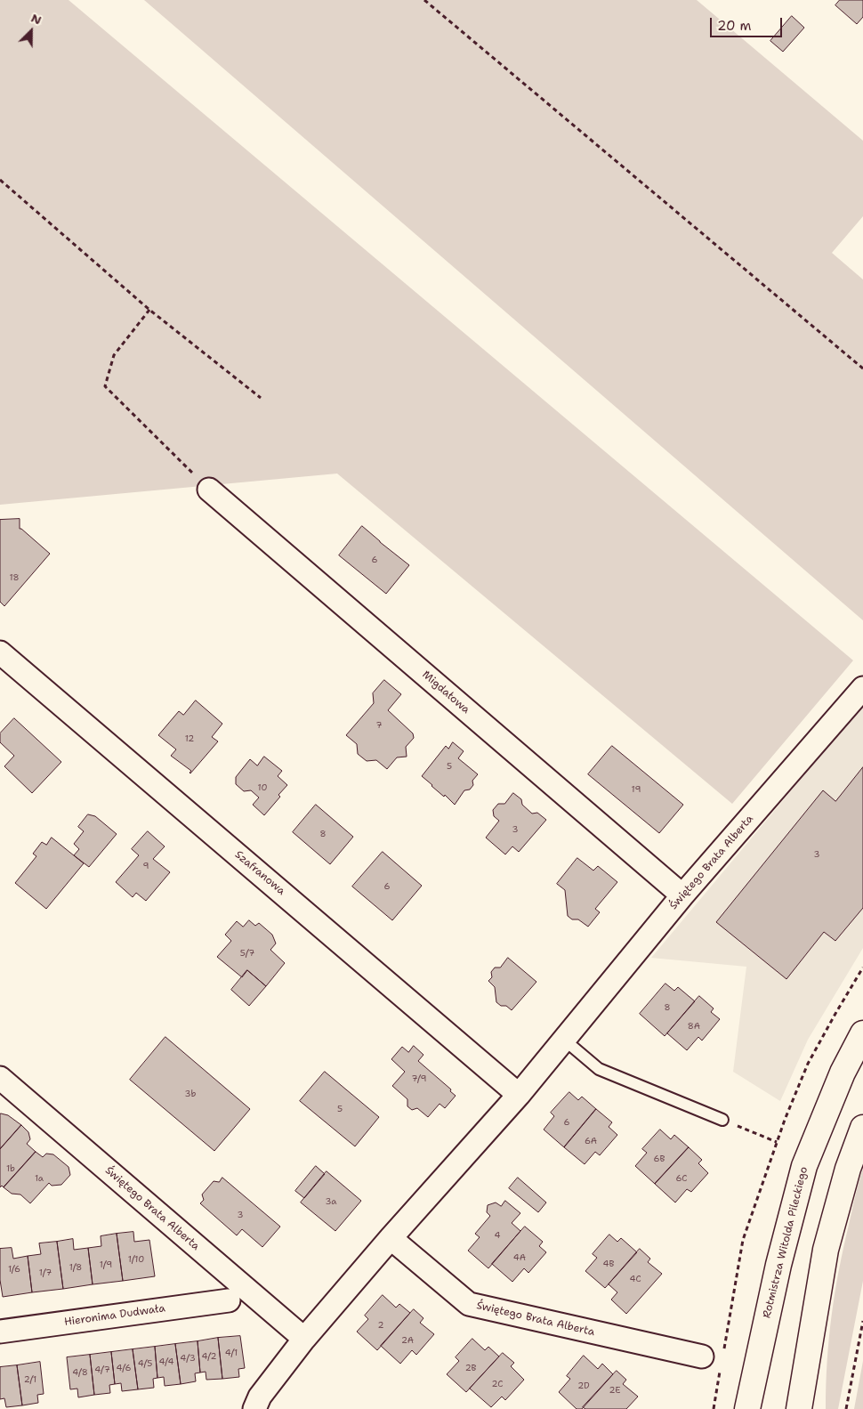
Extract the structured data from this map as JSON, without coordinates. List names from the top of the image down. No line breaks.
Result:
{"streets":{"main road":["Rotmistrza Witolda Pileckiego"],"street":["Migdałowa","Świętego Brata Alberta","Szafranowa","Hieronima Dudwała"]},"crossings":[["Migdałowa","Świętego Brata Alberta"],["Świętego Brata Alberta","Szafranowa"]],"house_numbers":["6","18","7","12","5","10","19","3","8","3","9","6","5/7","8","8A","7/9","3b","5","6","6A","6B","1b","1a","6C","3a","3","4","4A","1/10","4B","1/9","1/8","1/6","1/7","4C","2","2A","4/1","4/2","4/3","4/4","4/5","4/6","2B","4/7","4/8","2/1","2C","2D","2E"],"scale_bar":"20 m","north":"top right"}
